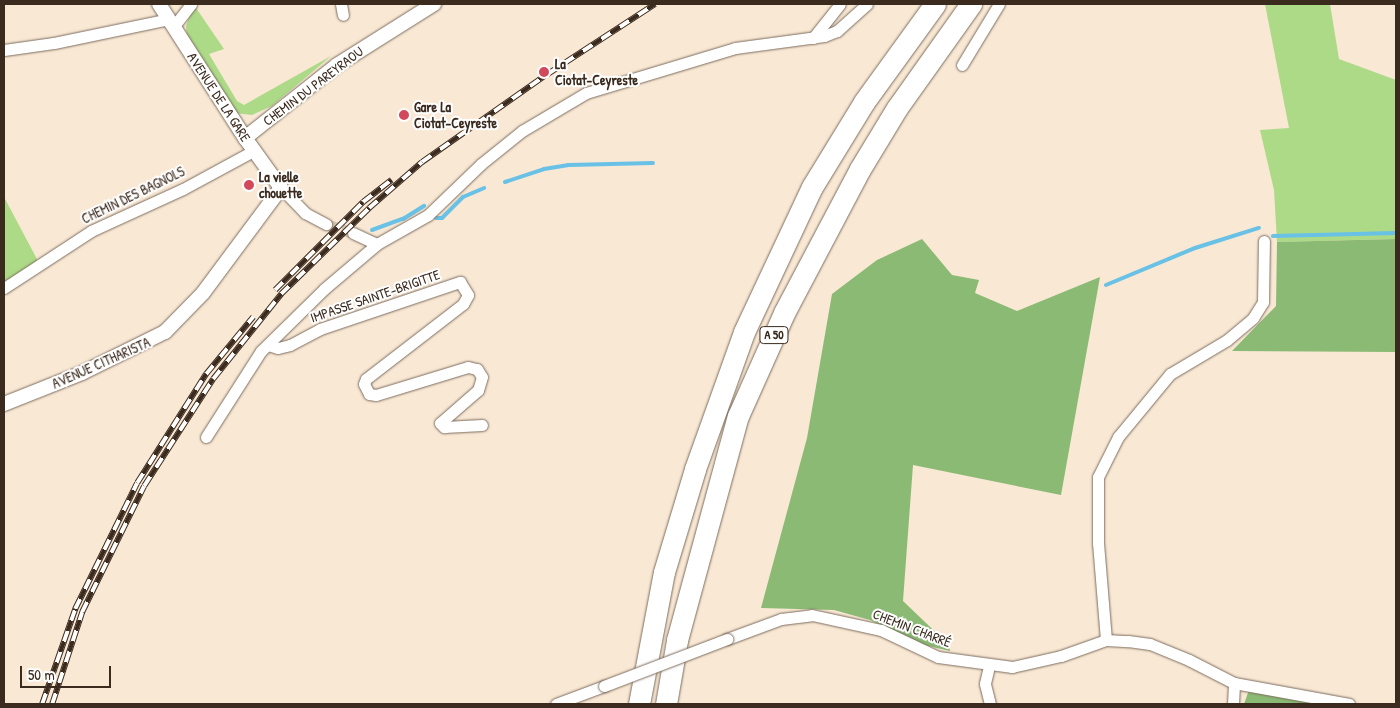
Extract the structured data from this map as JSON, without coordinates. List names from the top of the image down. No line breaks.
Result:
{"streets":{"highway":["A 50"],"street":["CHEMIN DU PAREYRAOU","AVENUE DE LA GARE","CHEMIN DES BAGNOLS","IMPASSE SAINTE-BRIGITTE","AVENUE CITHARISTA","CHEMIN CHARRÉ"]},"crossings":[["CHEMIN DU PAREYRAOU","AVENUE DE LA GARE"],["AVENUE DE LA GARE","CHEMIN DES BAGNOLS"],["AVENUE DE LA GARE","AVENUE CITHARISTA"]],"places":["La Ciotat-Ceyreste","Gare La Ciotat-Ceyreste","La vielle chouette"],"scale_bar":"50 m"}
